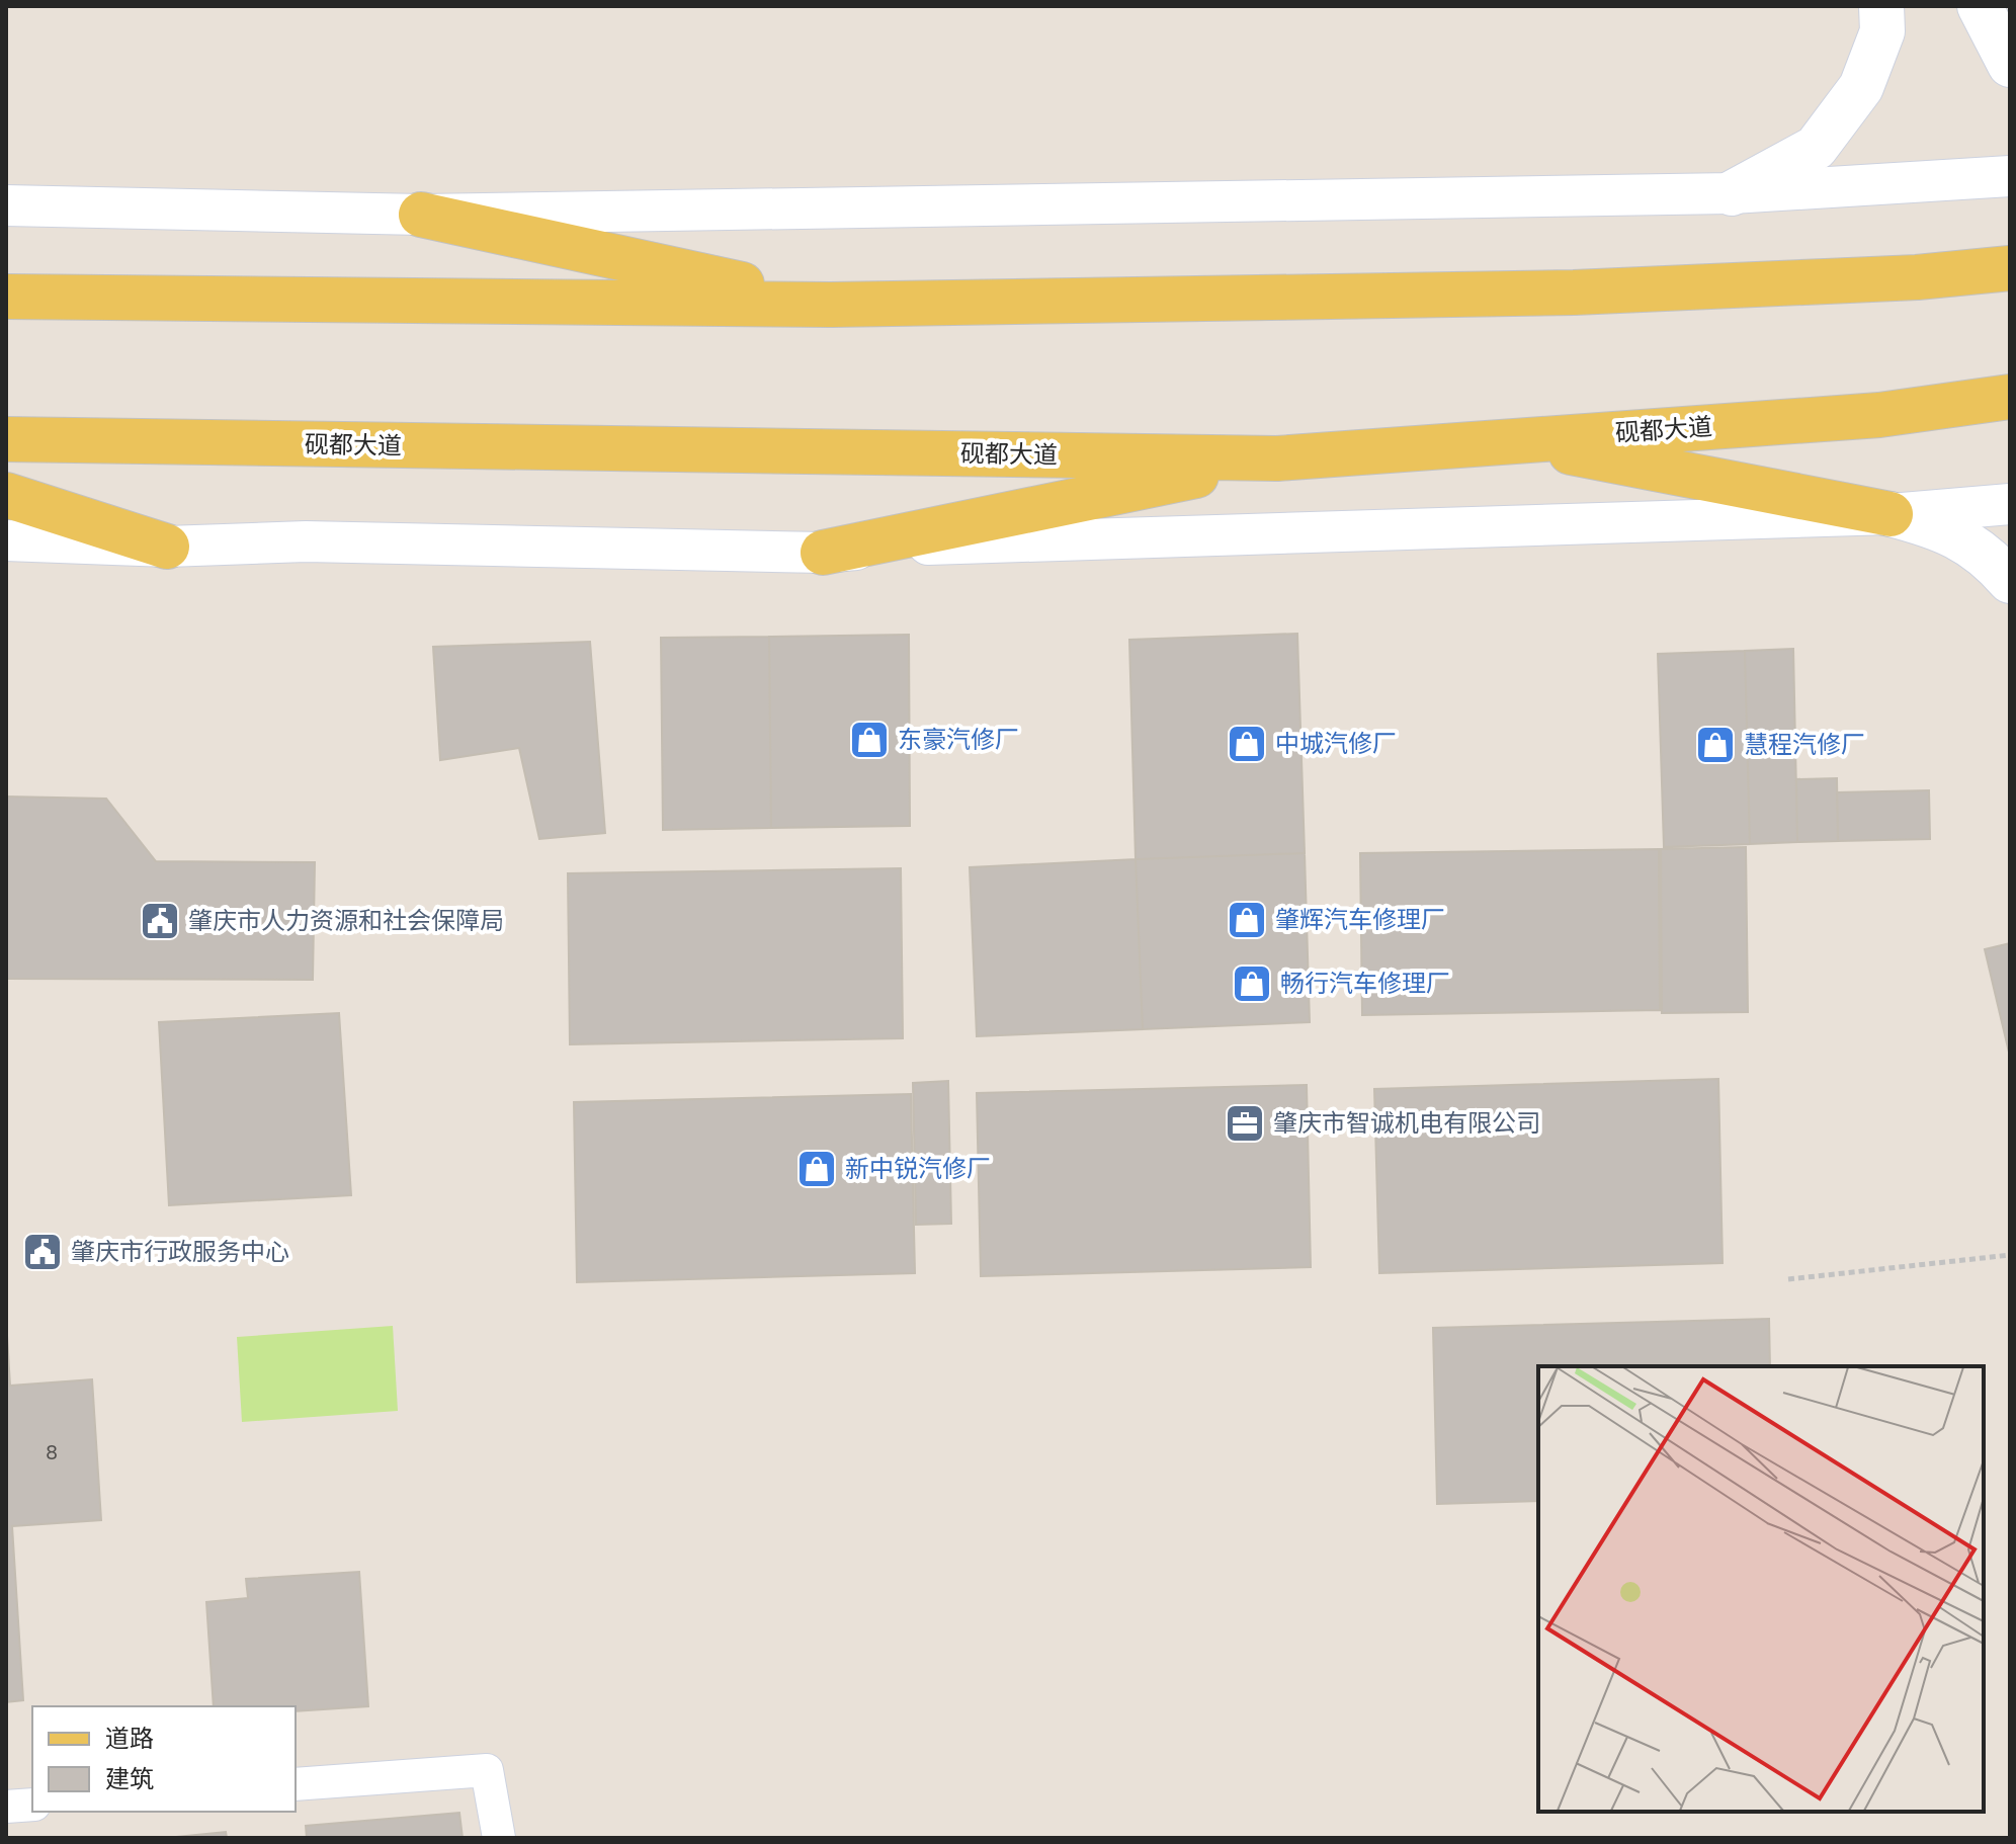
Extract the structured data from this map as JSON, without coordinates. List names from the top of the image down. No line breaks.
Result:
{"streets":{"main road":["砚都大道"]},"places":{"shop":["东豪汽修厂","中城汽修厂","慧程汽修厂","肇辉汽车修理厂","畅行汽车修理厂","新中锐汽修厂"],"public building":["肇庆市人力资源和社会保障局","肇庆市行政服务中心"],"office":["肇庆市智诚机电有限公司"]},"house_numbers":["8"],"legend":["道路","建筑"]}
